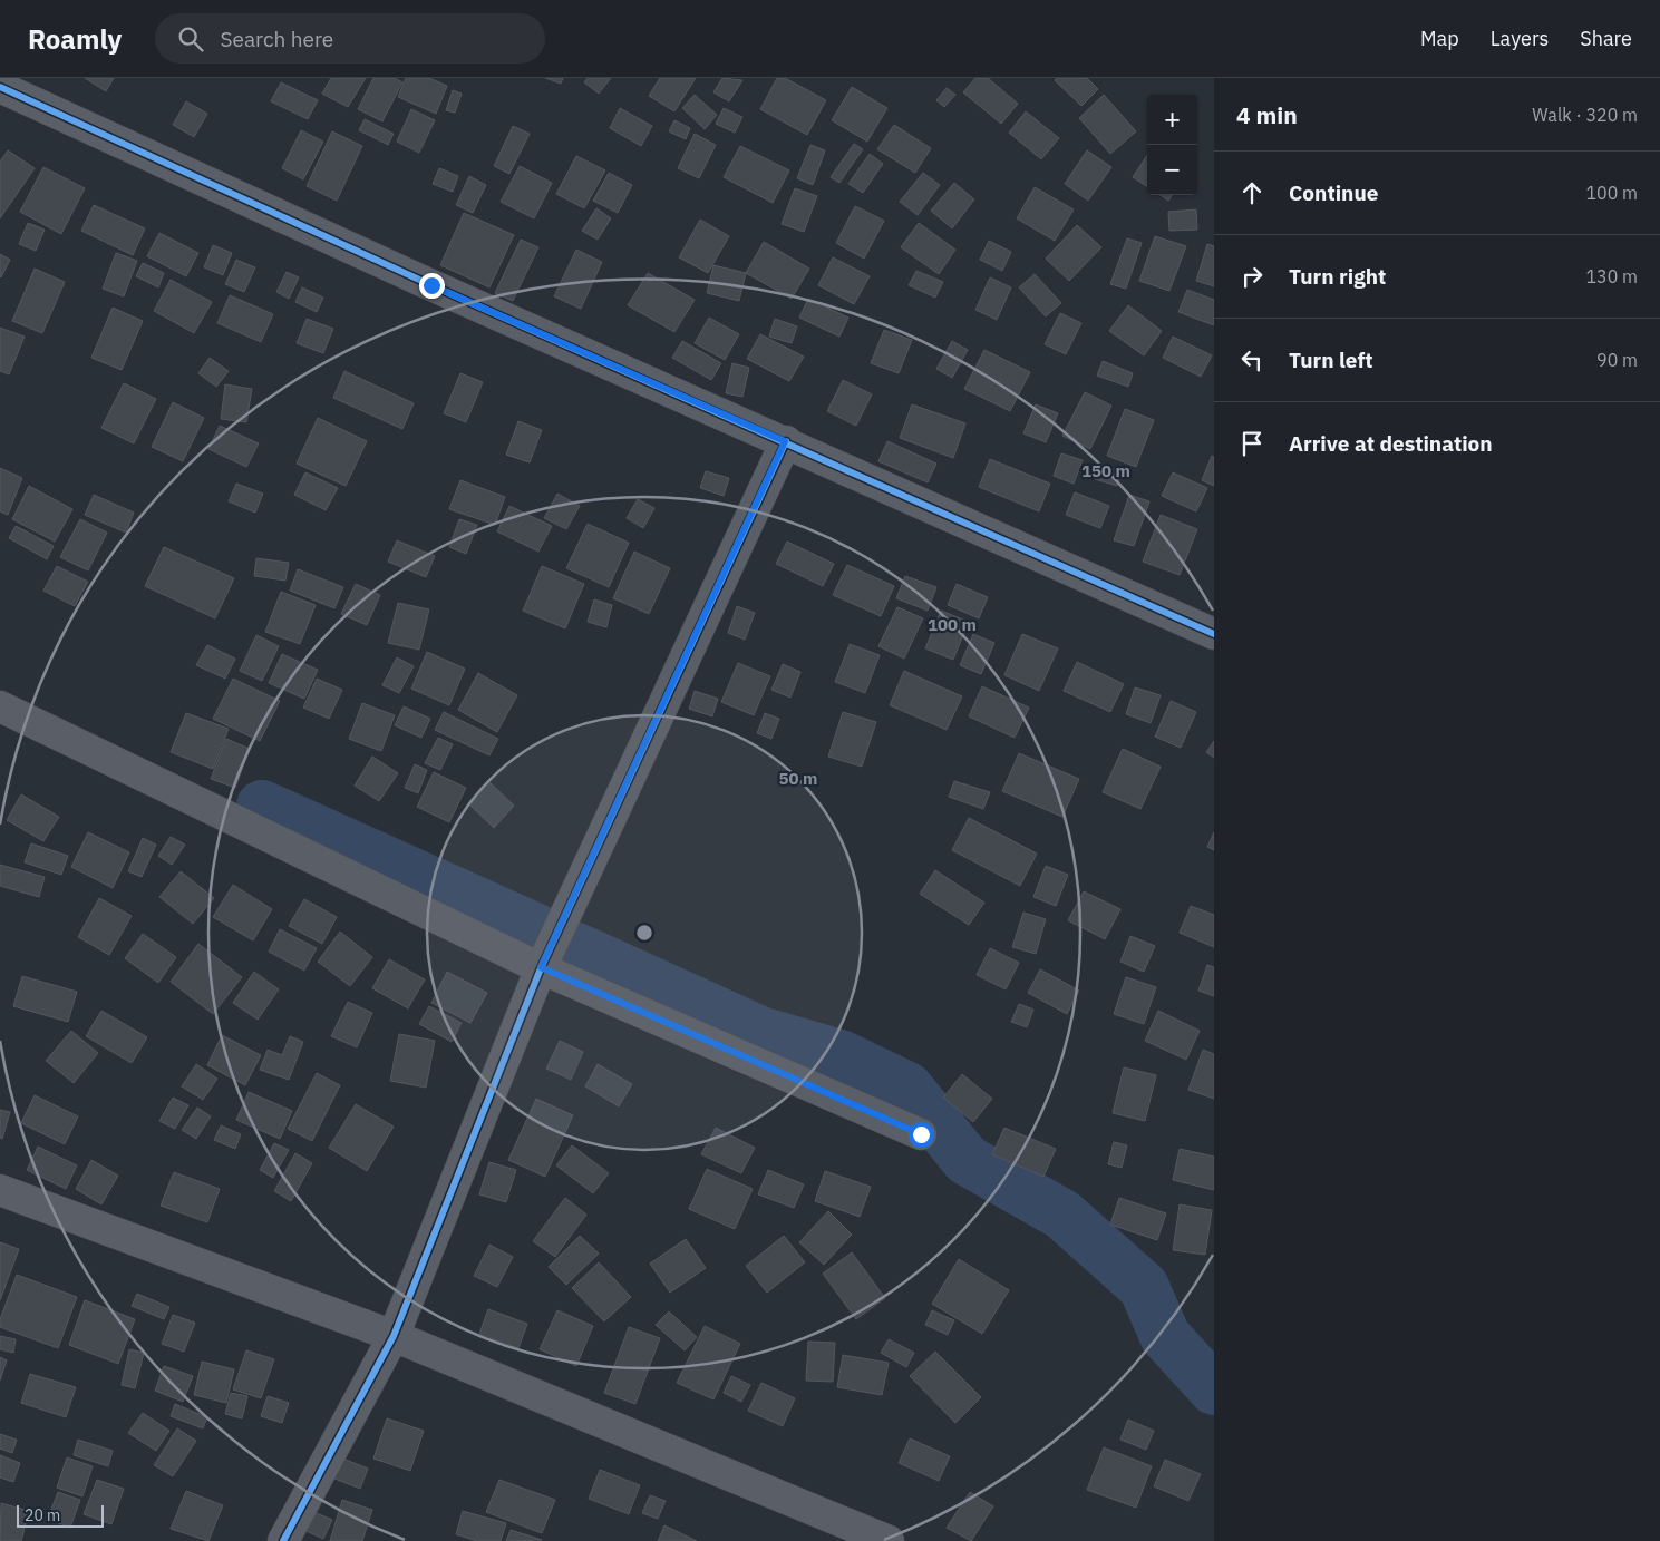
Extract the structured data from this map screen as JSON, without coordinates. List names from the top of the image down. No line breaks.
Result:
{"scale_bar":"20 m","page":{"header":"Roamly","search":"Search here","nav":["Map","Layers","Share"],"heading":["4 min","Walk · 320 m"],"map_buttons":["+","−"],"list":[["Continue","100 m"],["Turn right","130 m"],["Turn left","90 m"],"Arrive at destination"],"scale":"20 m"},"rings":["150 m","100 m","50 m"]}
